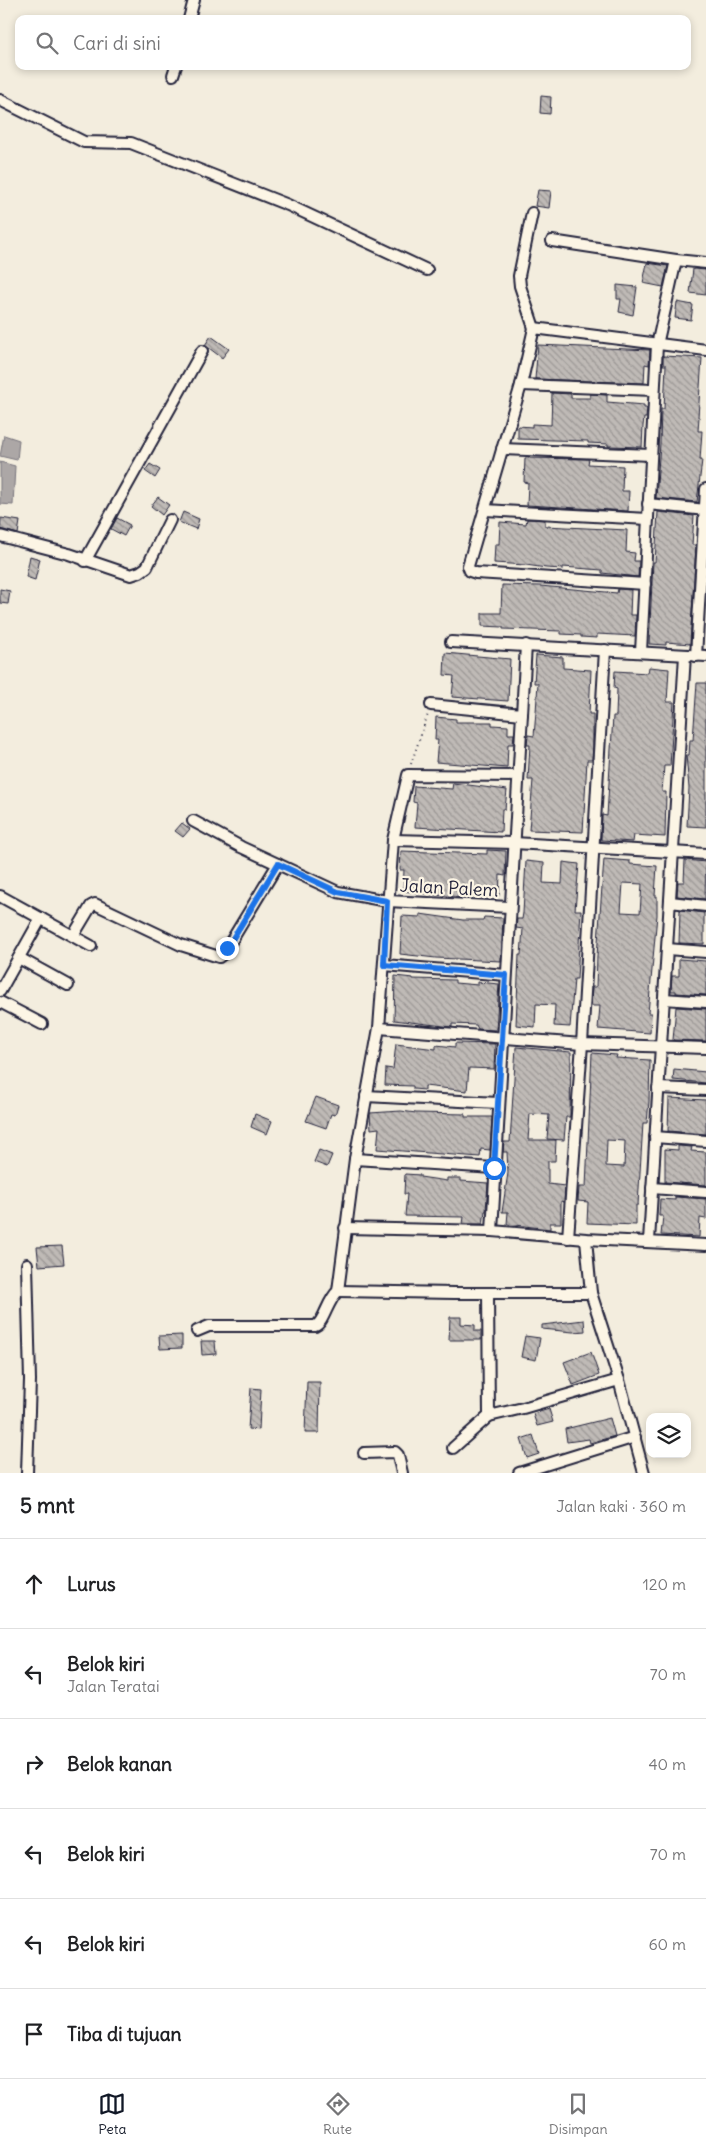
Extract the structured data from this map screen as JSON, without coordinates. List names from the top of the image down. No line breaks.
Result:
{"streets":{"street":["Jalan Palem"]},"page":{"search":"Cari di sini","heading":["5 mnt","Jalan kaki · 360 m"],"list":[["Lurus","120 m"],["Belok kiri","Jalan Teratai","70 m"],["Belok kanan","40 m"],["Belok kiri","70 m"],["Belok kiri","60 m"],"Tiba di tujuan"],"nav":["Peta","Rute","Disimpan"]}}
